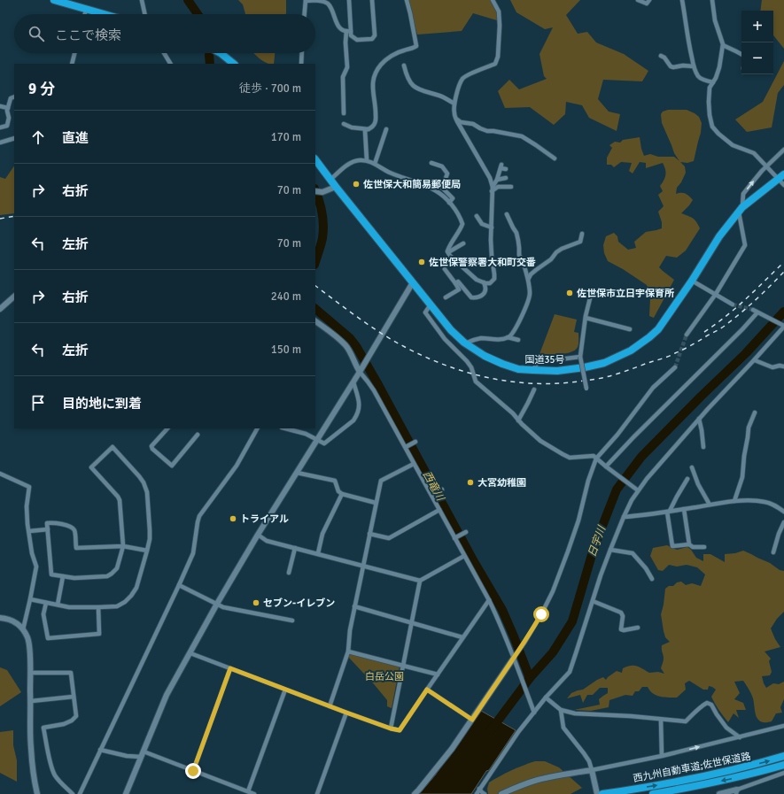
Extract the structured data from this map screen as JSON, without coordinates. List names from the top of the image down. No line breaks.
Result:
{"streets":{"highway":["国道35号","西九州自動車道;佐世保道路"]},"water":["西竜川","日宇川"],"parks":["白岳公園"],"places":["佐世保大和簡易郵便局","佐世保警察署大和町交番","佐世保市立日宇保育所","大宮幼稚園","トライアル","セブン-イレブン"],"page":{"map_buttons":["+","−"],"search":"ここで検索","heading":["9 分","徒歩 · 700 m"],"list":[["直進","170 m"],["右折","70 m"],["左折","70 m"],["右折","240 m"],["左折","150 m"],"目的地に到着"]}}
